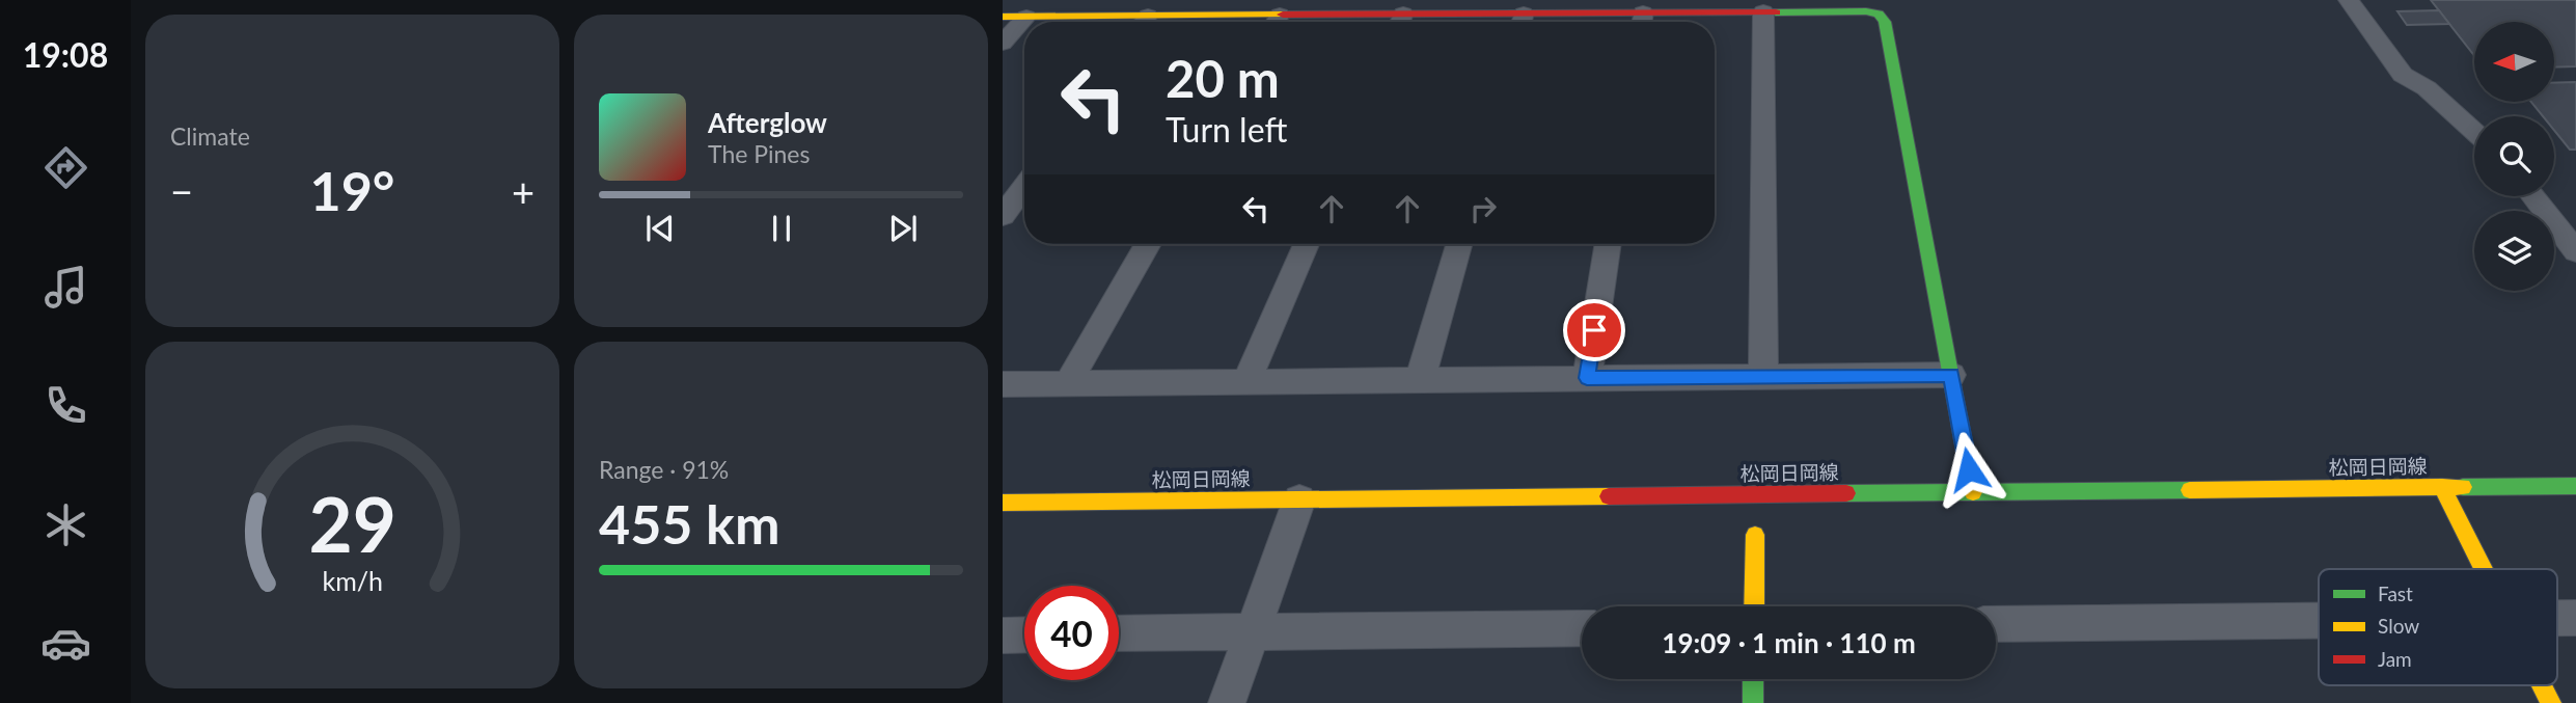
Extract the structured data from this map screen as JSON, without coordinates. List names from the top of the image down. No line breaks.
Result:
{"streets":{"street":["松岡日岡線"]},"legend":["Fast","Slow","Jam"],"north":"left","page":{"tabs":"19:08","tile":["Climate",["Range · 91%","455 km"]],"turn":["20 m","Turn left"],"song":["Afterglow","The Pines"],"heat":["−","19°","+"],"limit":"40","trip":"19:09 · 1 min · 110 m","gauge":["29","km/h"]}}
